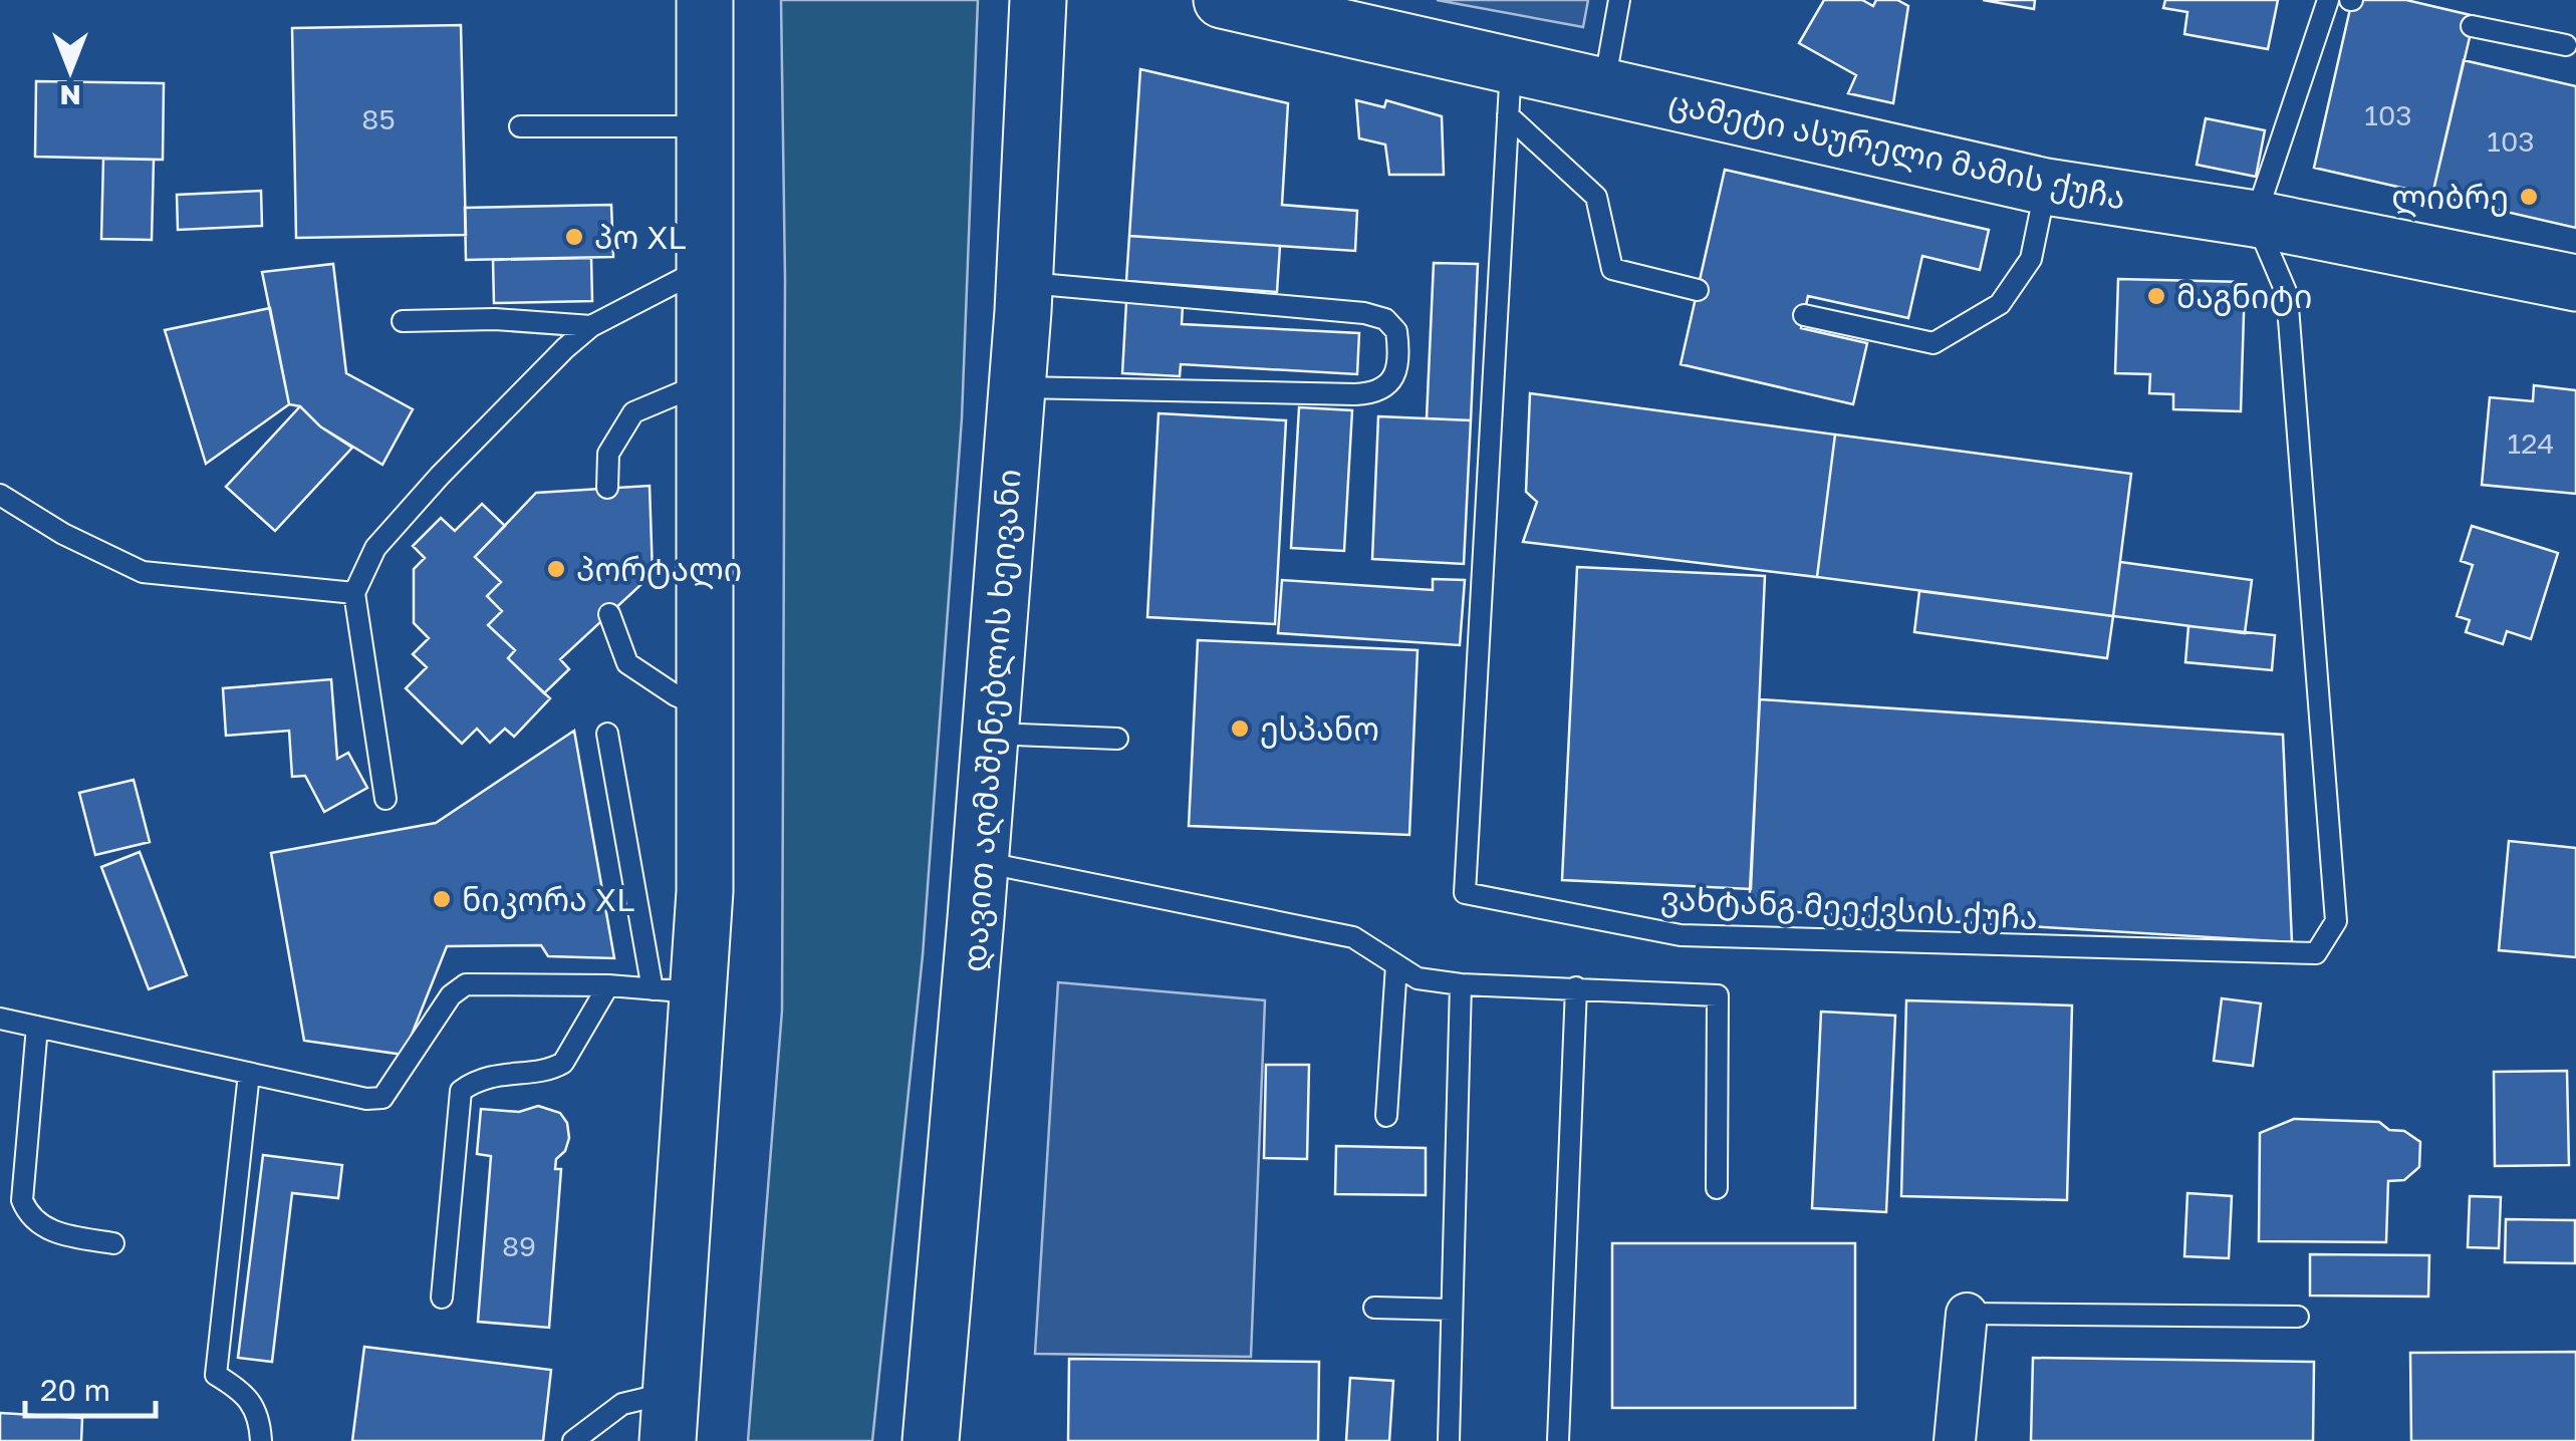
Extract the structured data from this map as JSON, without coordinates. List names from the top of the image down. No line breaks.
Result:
{"streets":{"main road":["ცამეტი ასურელი მამის ქუჩა","დავით აღმაშენებლის ხეივანი"],"lane":["ვახტანგ მეექვსის ქუჩა"]},"crossings":[["ცამეტი ასურელი მამის ქუჩა","ვახტანგ მეექვსის ქუჩა"]],"places":["ლიბრე","პო XL","მაგნიტი","პორტალი","ესპანო","ნიკორა XL"],"house_numbers":["103","85","103","124","89"],"scale_bar":"20 m","north":"bottom"}
